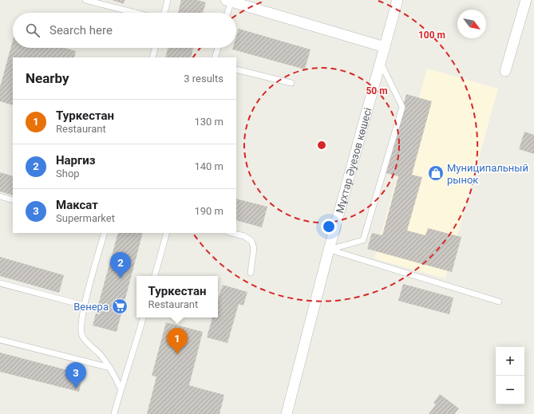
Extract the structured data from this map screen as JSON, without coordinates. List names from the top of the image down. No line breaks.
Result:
{"streets":{"street":["Мұхтар Әуезов көшесі"]},"places":{"shop":["Муниципальный рынок"],"supermarket":["Венера"]},"north":"bottom right","page":{"search":"Search here","heading":["Nearby","3 results"],"list":[{"mark":"1","name":"Туркестан","note":"Restaurant","value":"130 m"},{"mark":"2","name":"Наргиз","note":"Shop","value":"140 m"},{"mark":"3","name":"Максат","note":"Supermarket","value":"190 m"}],"pins":["2","1","3"],"popup":["Туркестан","Restaurant"],"map_buttons":["+","−"]},"rings":["100 m","50 m"]}
